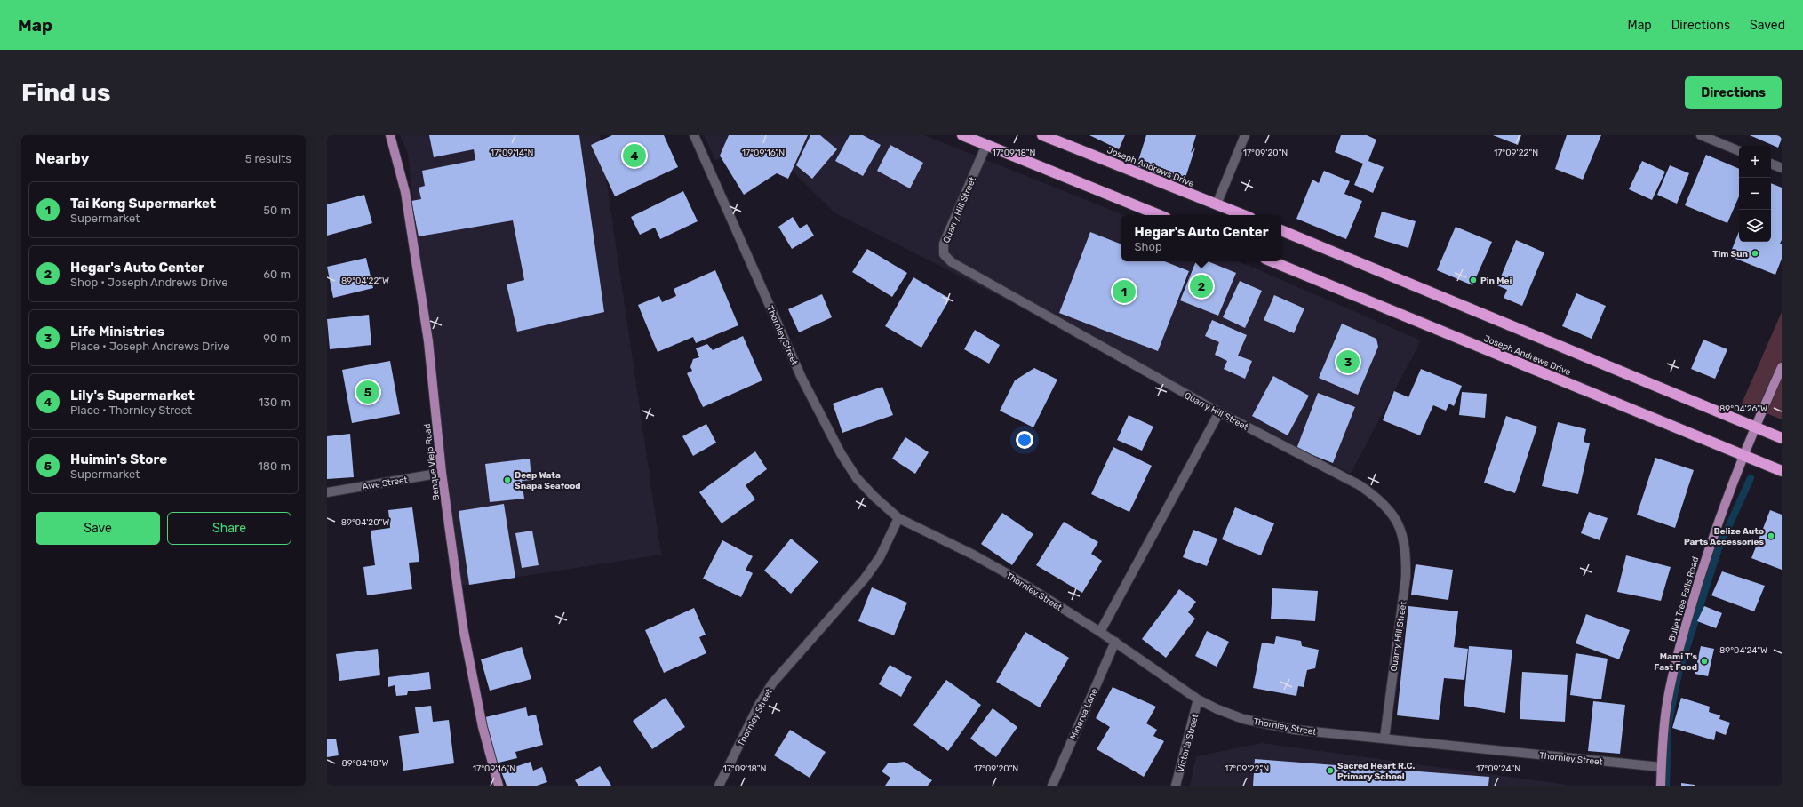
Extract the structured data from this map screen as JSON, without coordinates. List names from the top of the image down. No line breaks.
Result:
{"streets":{"highway":["Joseph Andrews Drive"],"main road":["Benque Viejo Road","Bullet Tree Falls Road"],"street":["Quarry Hill Street","Thornley Street","Awe Street","Minerva Lane","Victoria Street"]},"crossings":[["Joseph Andrews Drive","Bullet Tree Falls Road"],["Quarry Hill Street","Thornley Street"],["Thornley Street","Bullet Tree Falls Road"],["Thornley Street","Minerva Lane"],["Thornley Street","Victoria Street"],["Benque Viejo Road","Awe Street"]],"places":["Tim Sun","Pin Mei","Deep Wata Snapa Seafood","Belize Auto Parts Accessories","Mami T's Fast Food","Sacred Heart R.C. Primary School"],"page":{"header":"Map","nav":["Map","Directions","Saved"],"buttons":["Directions",["Save","Share"]],"title":"Find us","heading":["Nearby","5 results"],"pins":["4","2","1","3","5"],"map_buttons":["+","−"],"list":[{"mark":"1","name":"Tai Kong Supermarket","note":"Supermarket","value":"50 m"},{"mark":"2","name":"Hegar's Auto Center","note":"Shop · Joseph Andrews Drive","value":"60 m"},{"mark":"3","name":"Life Ministries","note":"Place · Joseph Andrews Drive","value":"90 m"},{"mark":"4","name":"Lily's Supermarket","note":"Place · Thornley Street","value":"130 m"},{"mark":"5","name":"Huimin's Store","note":"Supermarket","value":"180 m"}],"popup":["Hegar's Auto Center","Shop"]},"coordinates":["17°09'14\"N","17°09'16\"N","17°09'18\"N","17°09'20\"N","17°09'22\"N","89°04'22\"W","89°04'26\"W","89°04'20\"W","89°04'24\"W","89°04'18\"W","17°09'24\"N"]}
